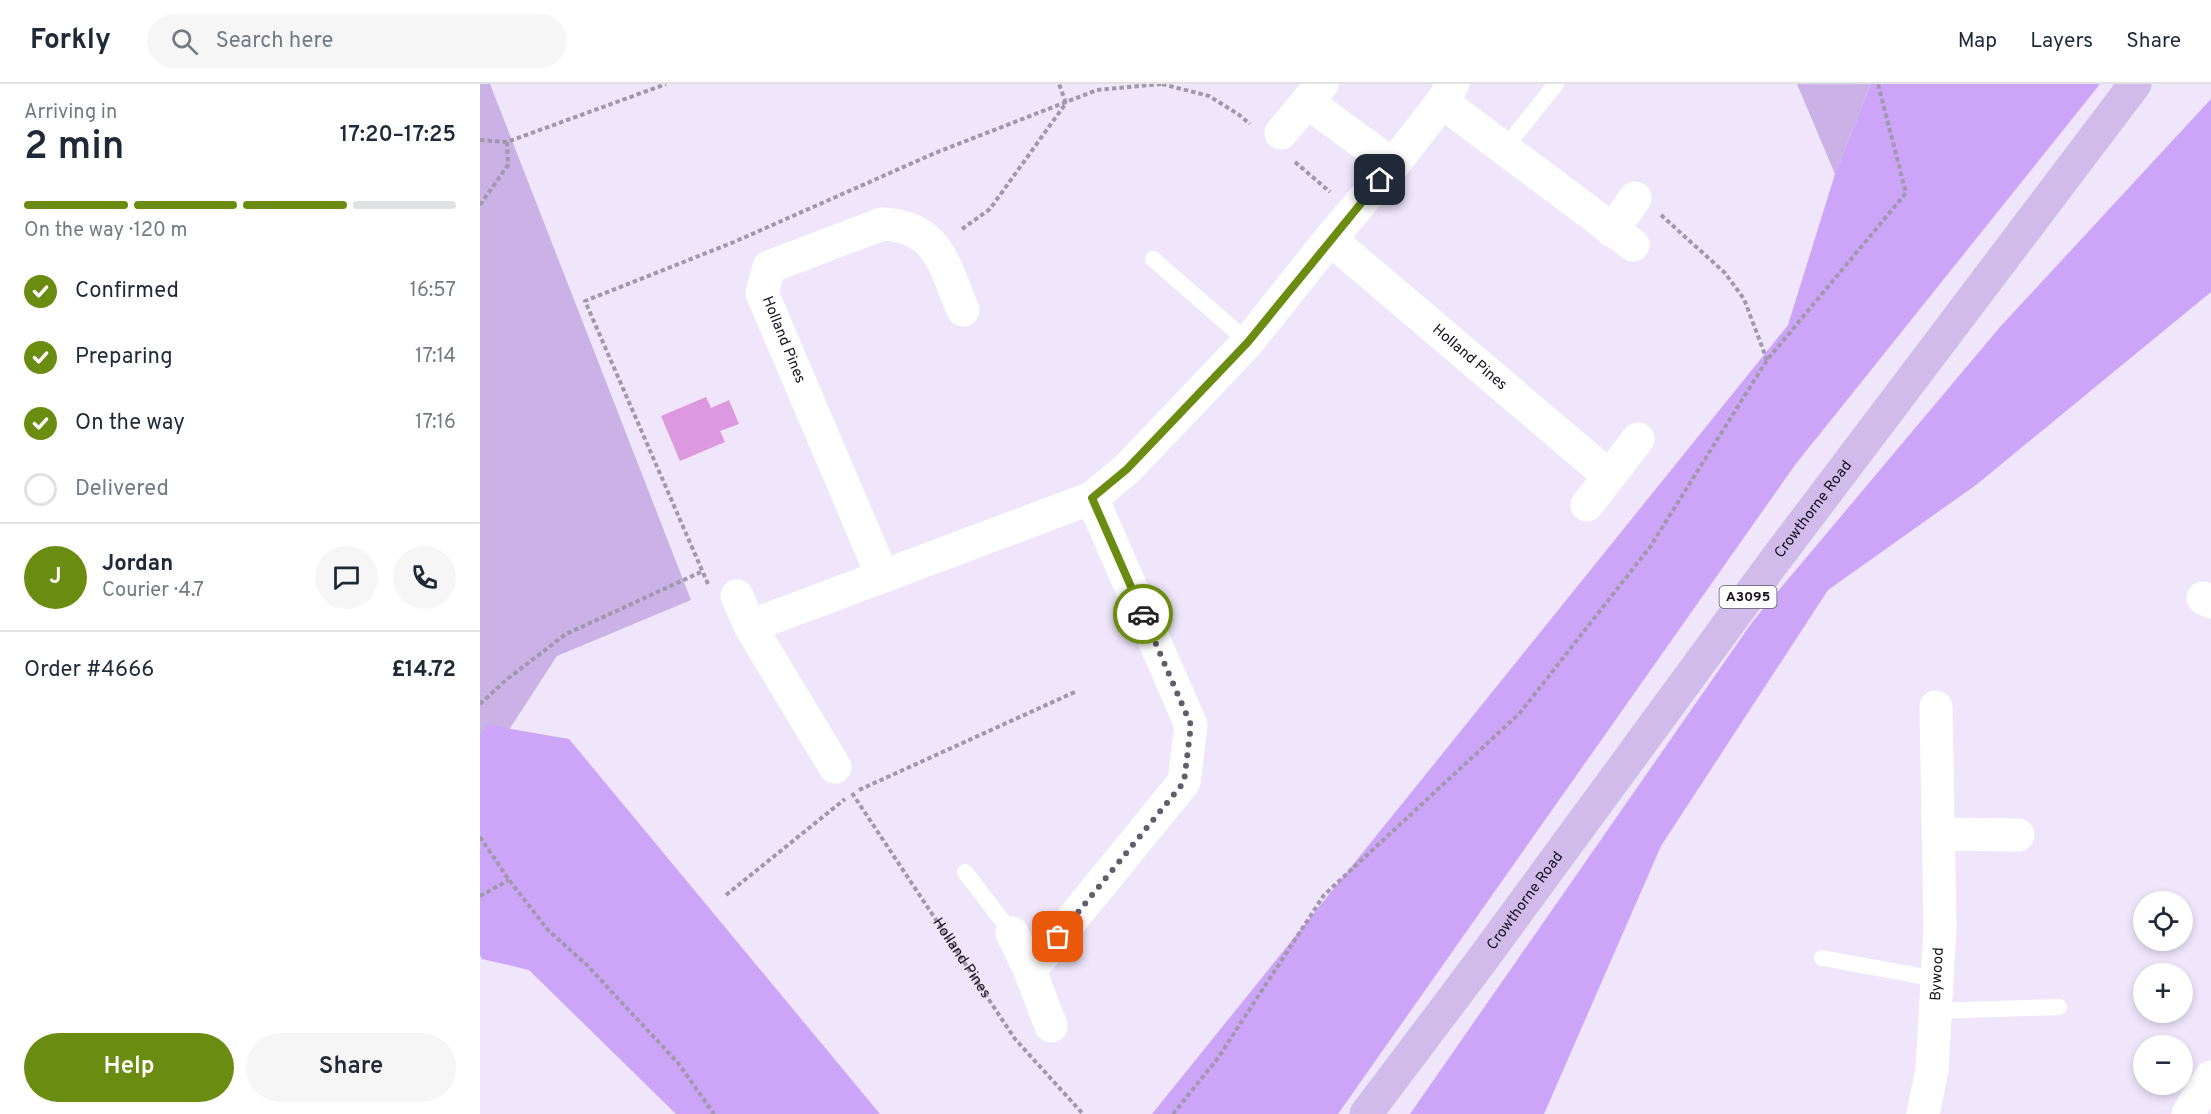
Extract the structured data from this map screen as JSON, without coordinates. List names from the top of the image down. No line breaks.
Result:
{"streets":{"main road":["Crowthorne Road","A3095"],"street":["Holland Pines","Bywood"]},"page":{"header":"Forkly","search":"Search here","nav":["Map","Layers","Share"],"heading":["2 min","Arriving in","17:20–17:25"],"panel":["Jordan","Courier · 4.7","Order #4666","£14.72"],"bar":"On the way · 120 m","list":[["Confirmed","16:57"],["Preparing","17:14"],["On the way","17:16"],"Delivered"],"round":"J","map_buttons":["+","−"],"buttons":["Help","Share"]}}
